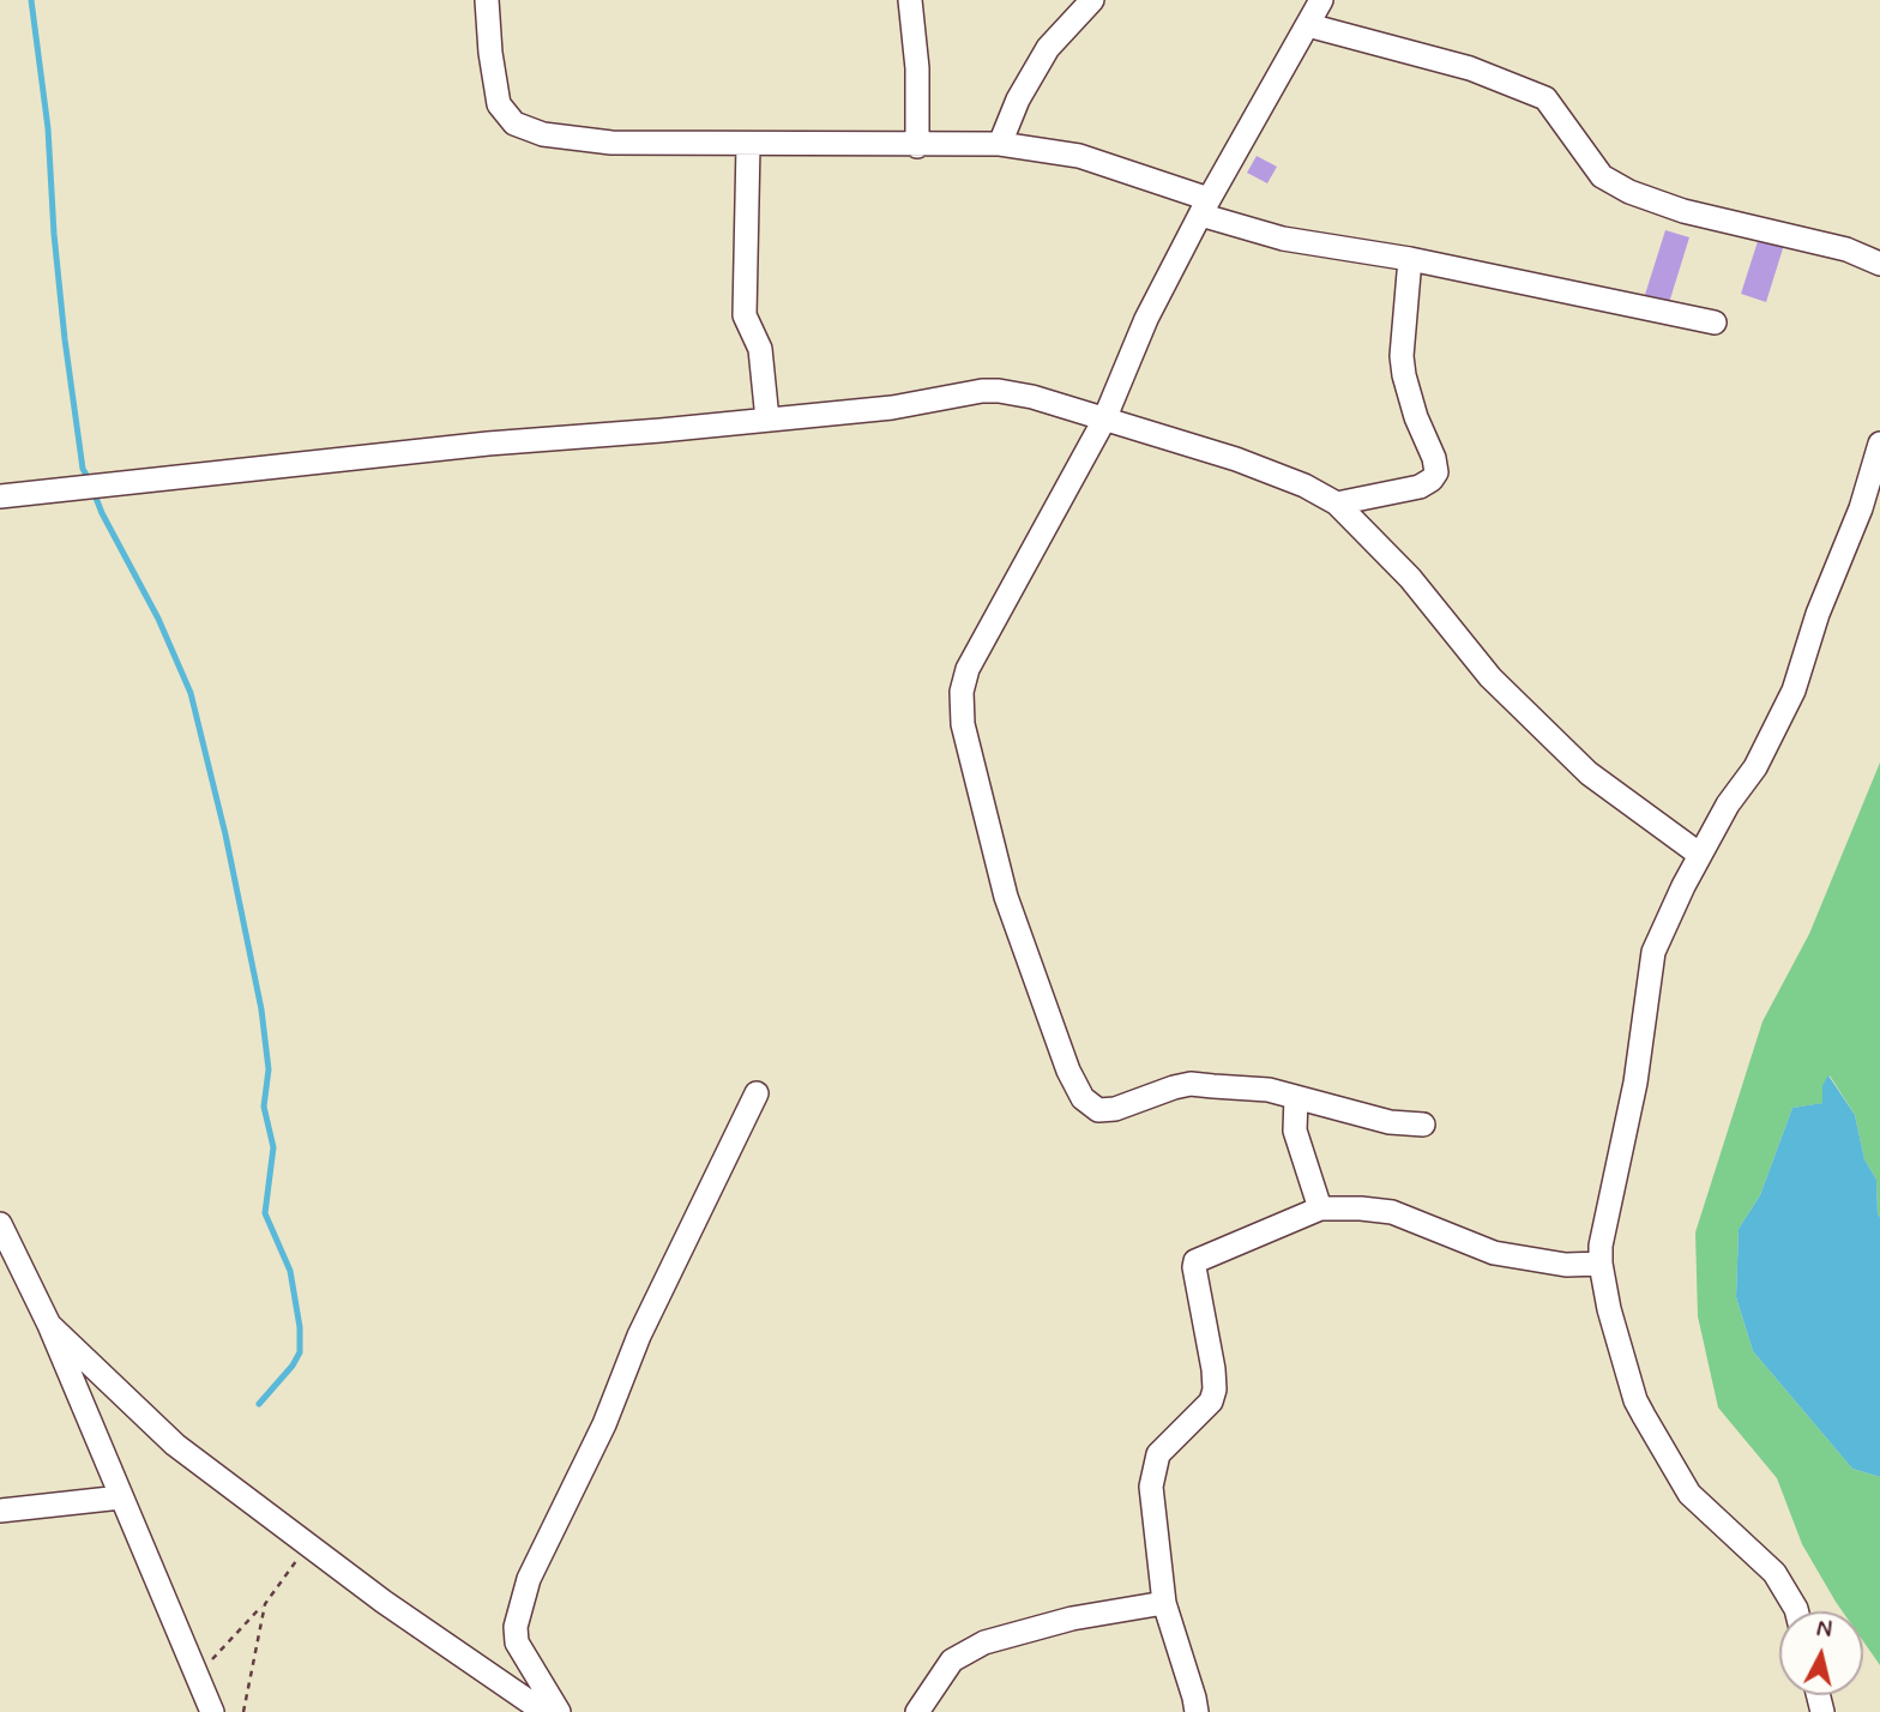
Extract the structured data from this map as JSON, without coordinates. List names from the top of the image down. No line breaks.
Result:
{"north":"top"}
